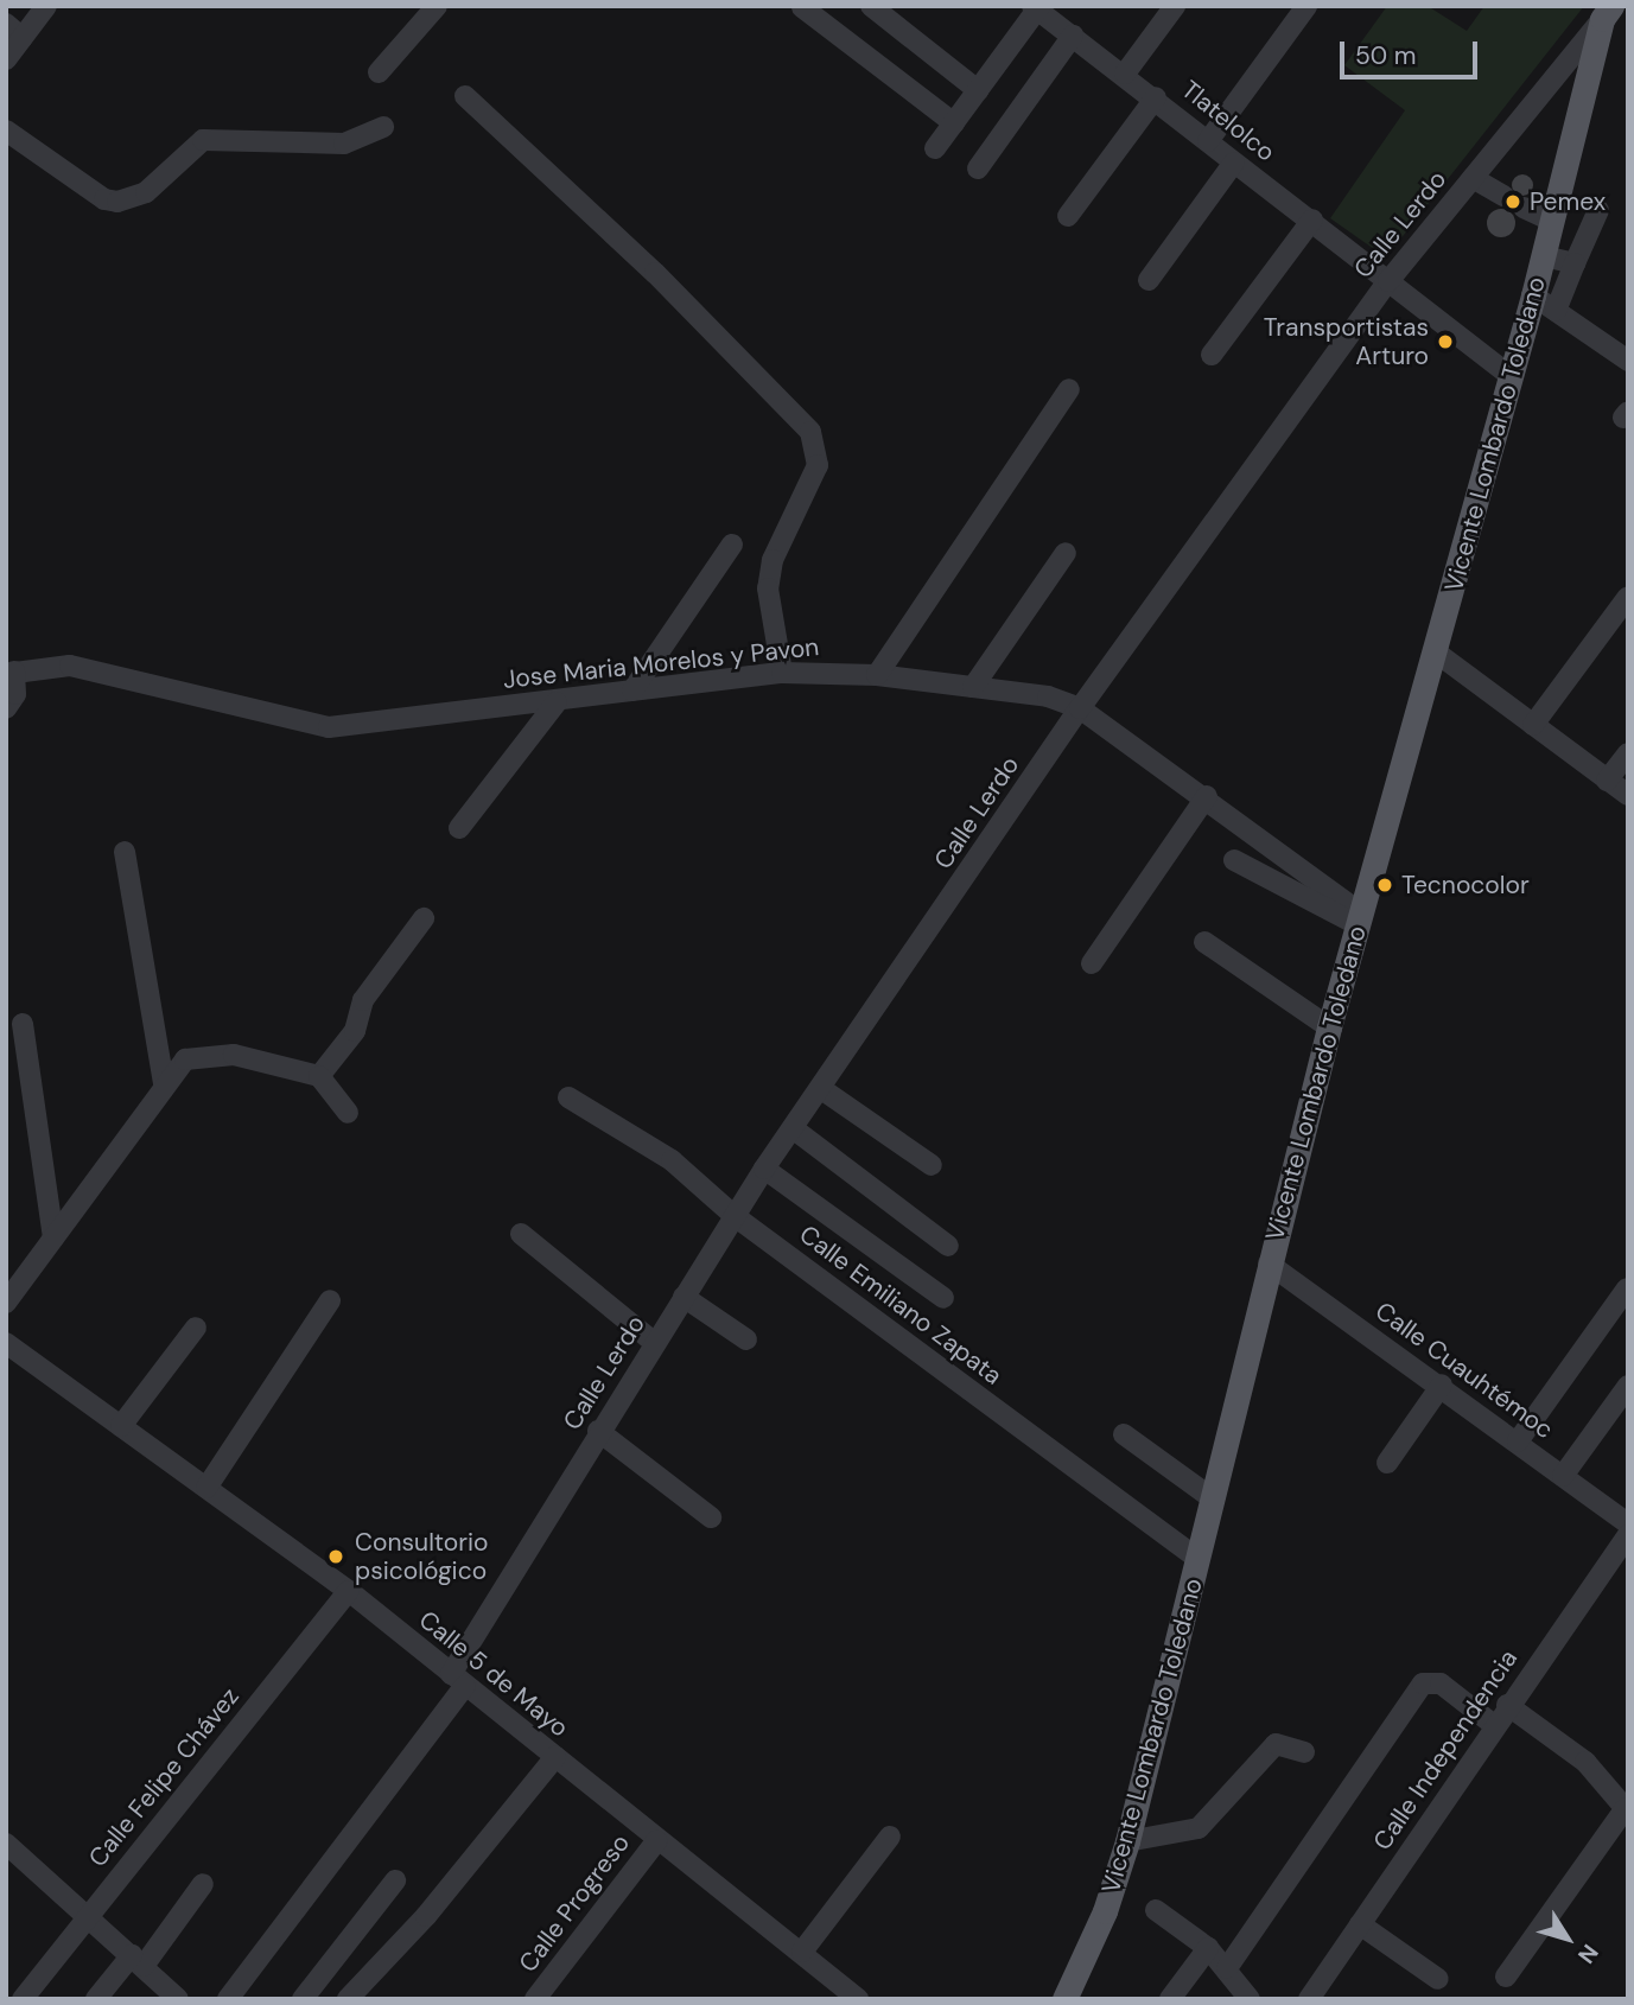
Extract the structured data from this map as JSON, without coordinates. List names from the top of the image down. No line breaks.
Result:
{"streets":{"main road":["Vicente Lombardo Toledano"],"street":["Tlatelolco","Calle Lerdo","Jose Maria Morelos y Pavon","Calle Emiliano Zapata","Calle Cuauhtémoc","Calle 5 de Mayo","Calle Independencia","Calle Felipe Chávez","Calle Progreso"]},"crossings":[["Tlatelolco","Calle Lerdo"],["Tlatelolco","Vicente Lombardo Toledano"],["Calle Lerdo","Vicente Lombardo Toledano"],["Calle Lerdo","Jose Maria Morelos y Pavon"],["Calle Lerdo","Calle Emiliano Zapata"],["Calle Lerdo","Calle 5 de Mayo"],["Vicente Lombardo Toledano","Jose Maria Morelos y Pavon"],["Vicente Lombardo Toledano","Calle Emiliano Zapata"],["Vicente Lombardo Toledano","Calle Cuauhtémoc"],["Calle 5 de Mayo","Calle Felipe Chávez"],["Calle 5 de Mayo","Calle Progreso"]],"places":["Pemex","Transportistas Arturo","Tecnocolor","Consultorio psicológico"],"scale_bar":"50 m","north":"bottom right"}
